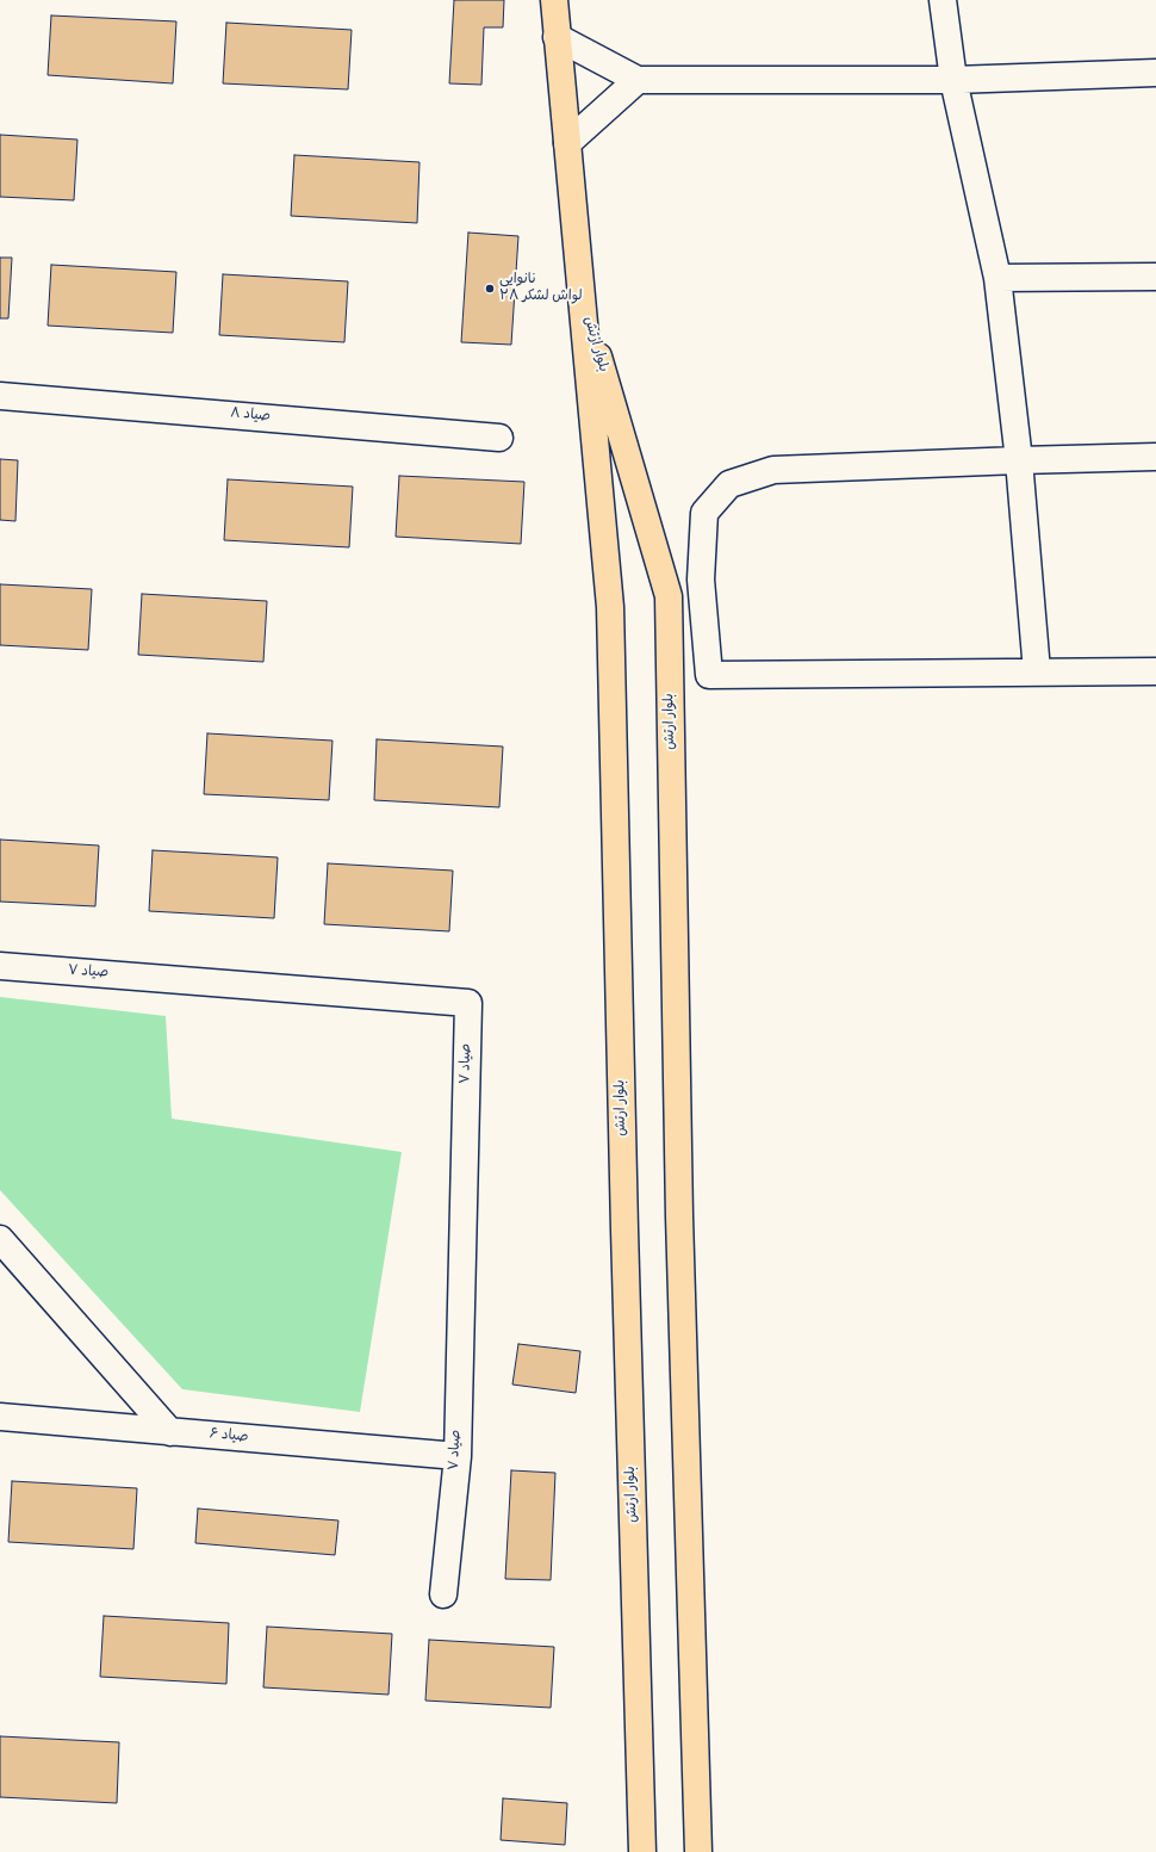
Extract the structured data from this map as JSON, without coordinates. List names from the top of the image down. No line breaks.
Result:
{"streets":{"main road":["بلوار ارتش"],"street":["صیاد ۸","صیاد ۷","صیاد ۶"]},"crossings":[["صیاد ۷","صیاد ۶"]],"places":["نانوایی لواش لشکر ۲۸"]}
